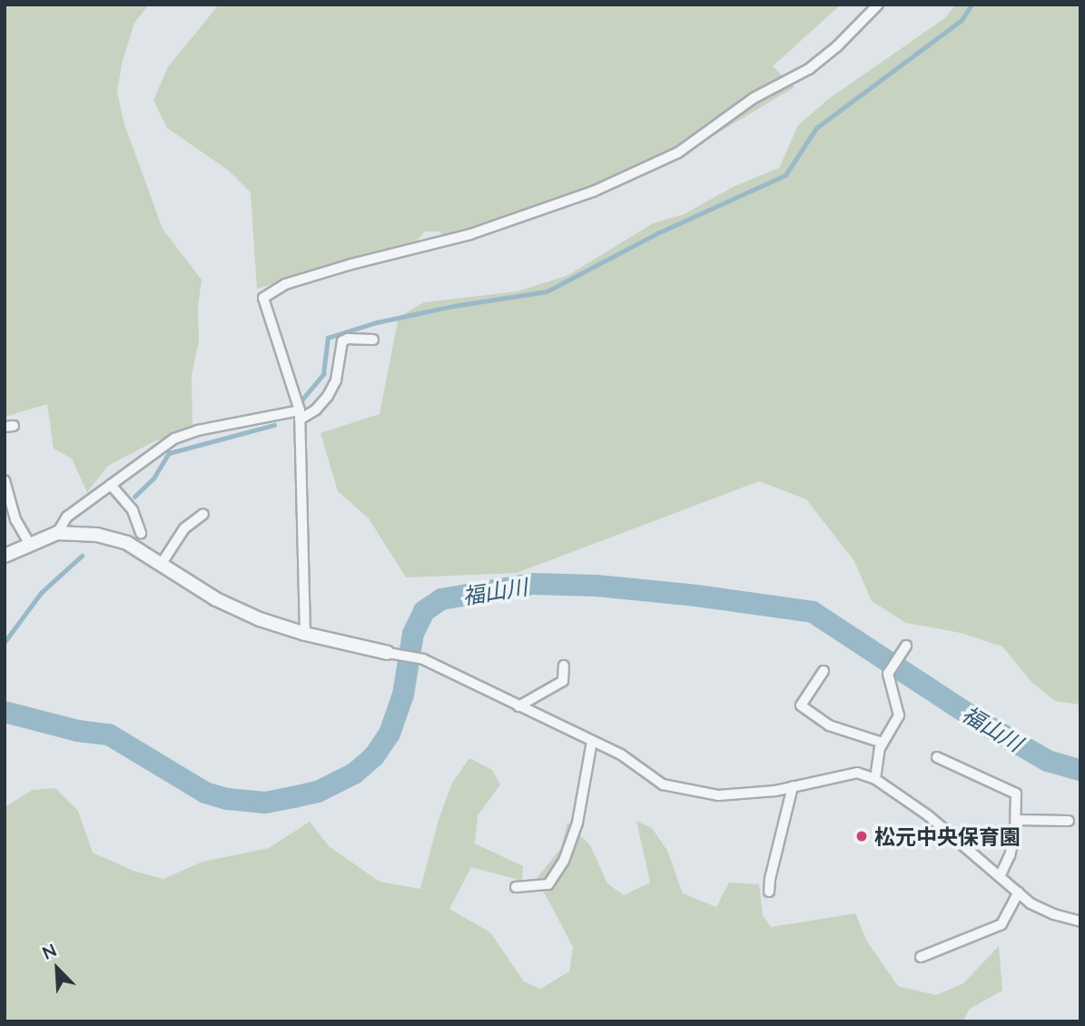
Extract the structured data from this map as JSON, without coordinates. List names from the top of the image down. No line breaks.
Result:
{"water":["福山川"],"places":["松元中央保育園"],"north":"top left"}
